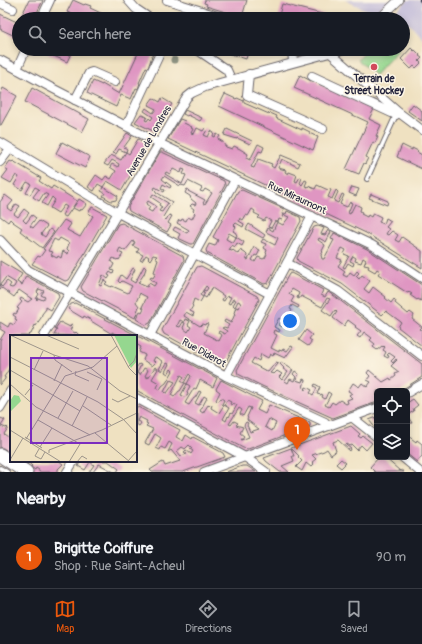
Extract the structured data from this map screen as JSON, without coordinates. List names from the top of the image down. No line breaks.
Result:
{"streets":{"street":["Avenue de Londres","Rue Miraumont","Rue Diderot"]},"crossings":[["Avenue de Londres","Rue Miraumont"],["Avenue de Londres","Rue Diderot"]],"places":["Terrain de Street Hockey"],"page":{"search":"Search here","pins":"1","heading":"Nearby","list":[{"mark":"1","name":"Brigitte Coiffure","note":"Shop · Rue Saint-Acheul","value":"90 m"}],"nav":["Map","Directions","Saved"]}}
